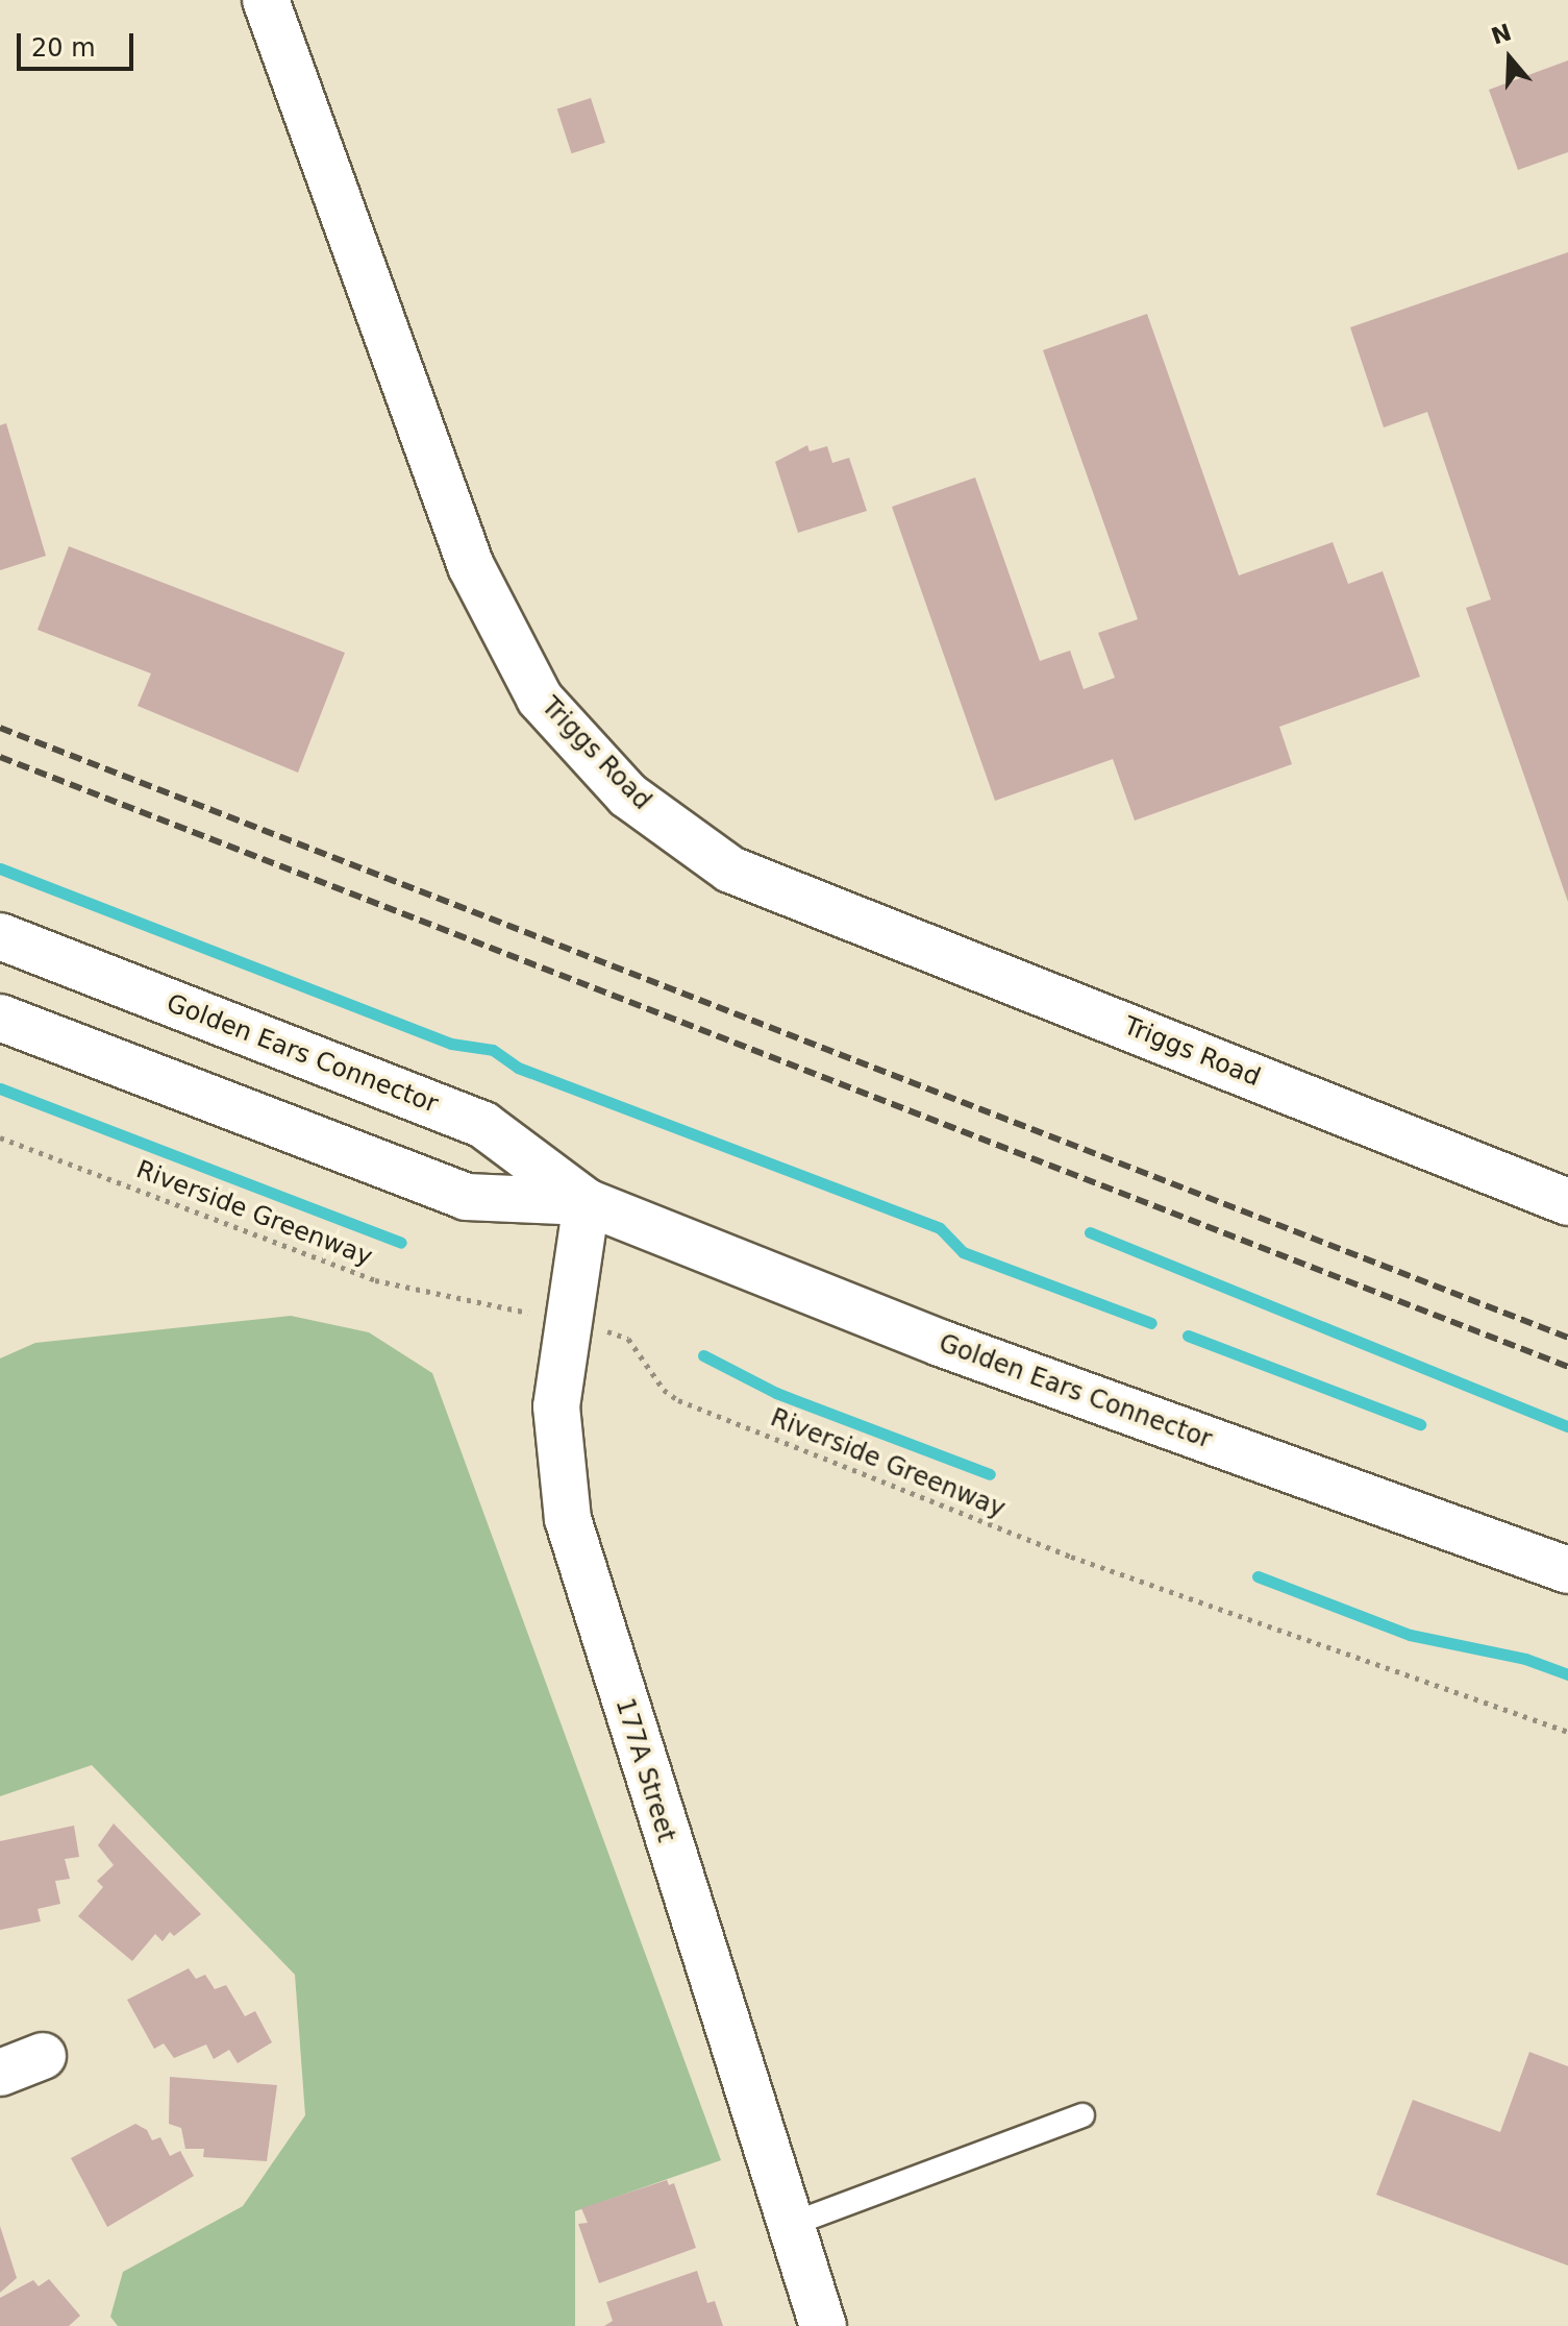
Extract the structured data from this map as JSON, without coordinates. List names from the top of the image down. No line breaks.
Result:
{"streets":{"street":["Triggs Road","Golden Ears Connector","177A Street"],"path":["Riverside Greenway"]},"crossings":[["Golden Ears Connector","177A Street"]],"scale_bar":"20 m","north":"top"}
